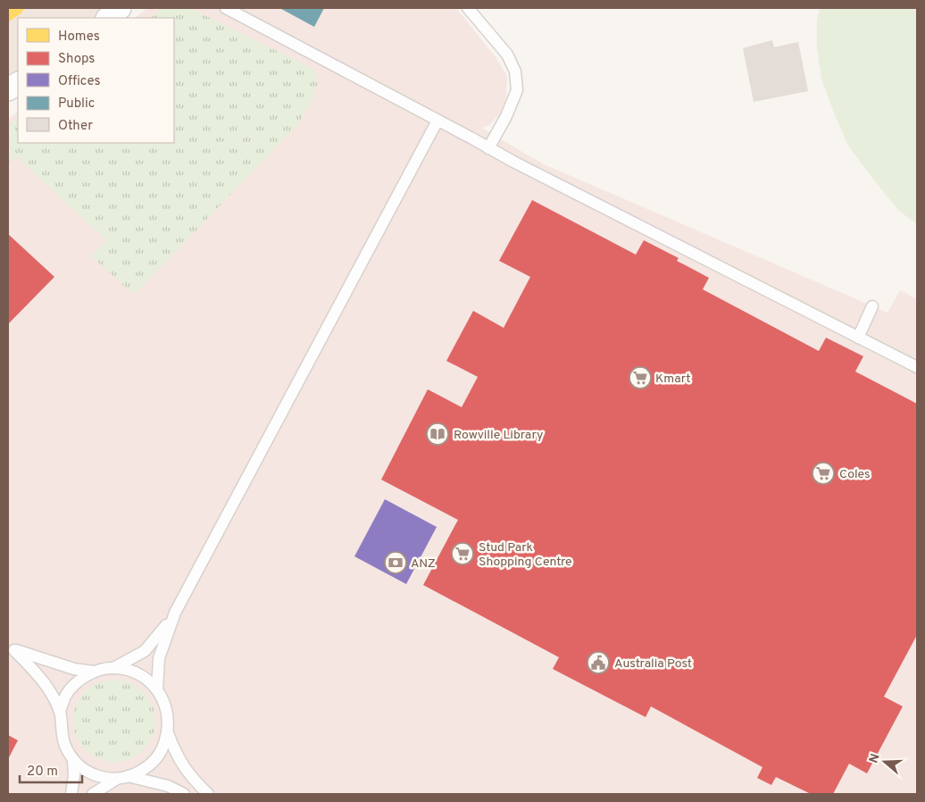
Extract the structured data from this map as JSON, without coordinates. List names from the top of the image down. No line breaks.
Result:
{"places":{"supermarket":["Kmart","Coles","Stud Park Shopping Centre"],"library":["Rowville Library"],"bank":["ANZ"],"public building":["Australia Post"]},"legend":["Homes","Shops","Offices","Public","Other"],"scale_bar":"20 m","north":"left"}
